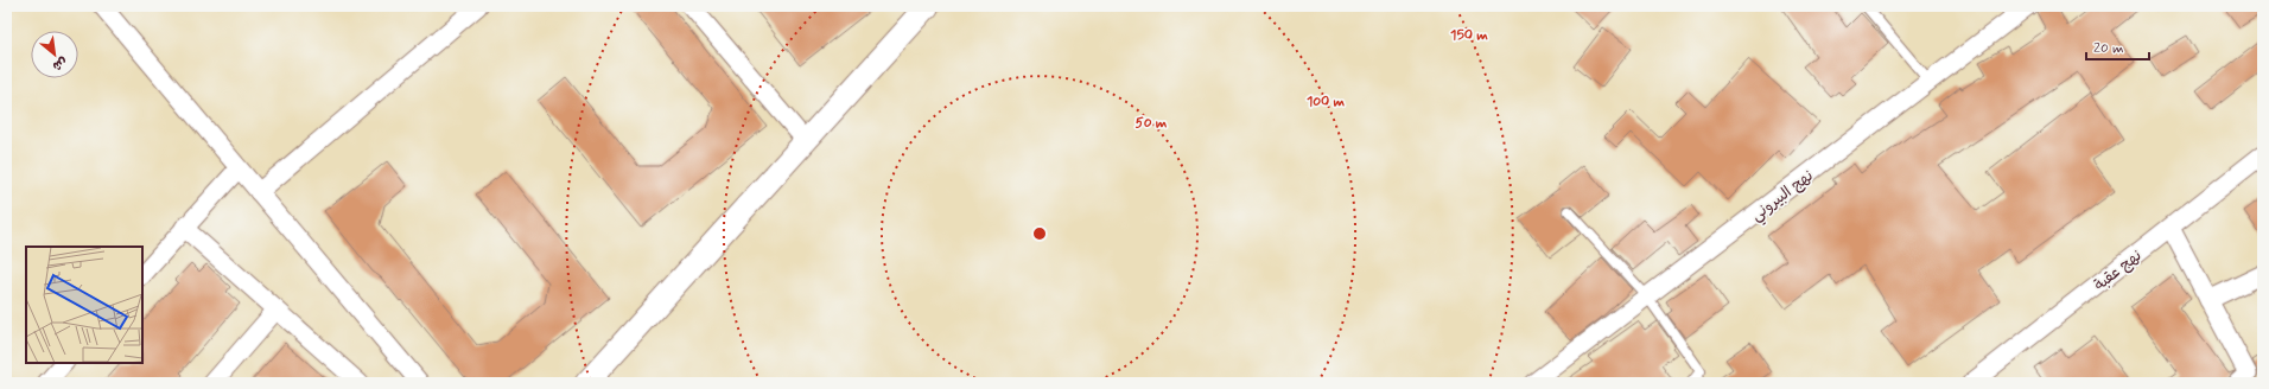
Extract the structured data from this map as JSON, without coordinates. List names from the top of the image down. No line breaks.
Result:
{"streets":{"street":["نهج البيروني","نهج عقبة"]},"scale_bar":"20 m","north":"bottom right","rings":["150 m","100 m","50 m"]}
